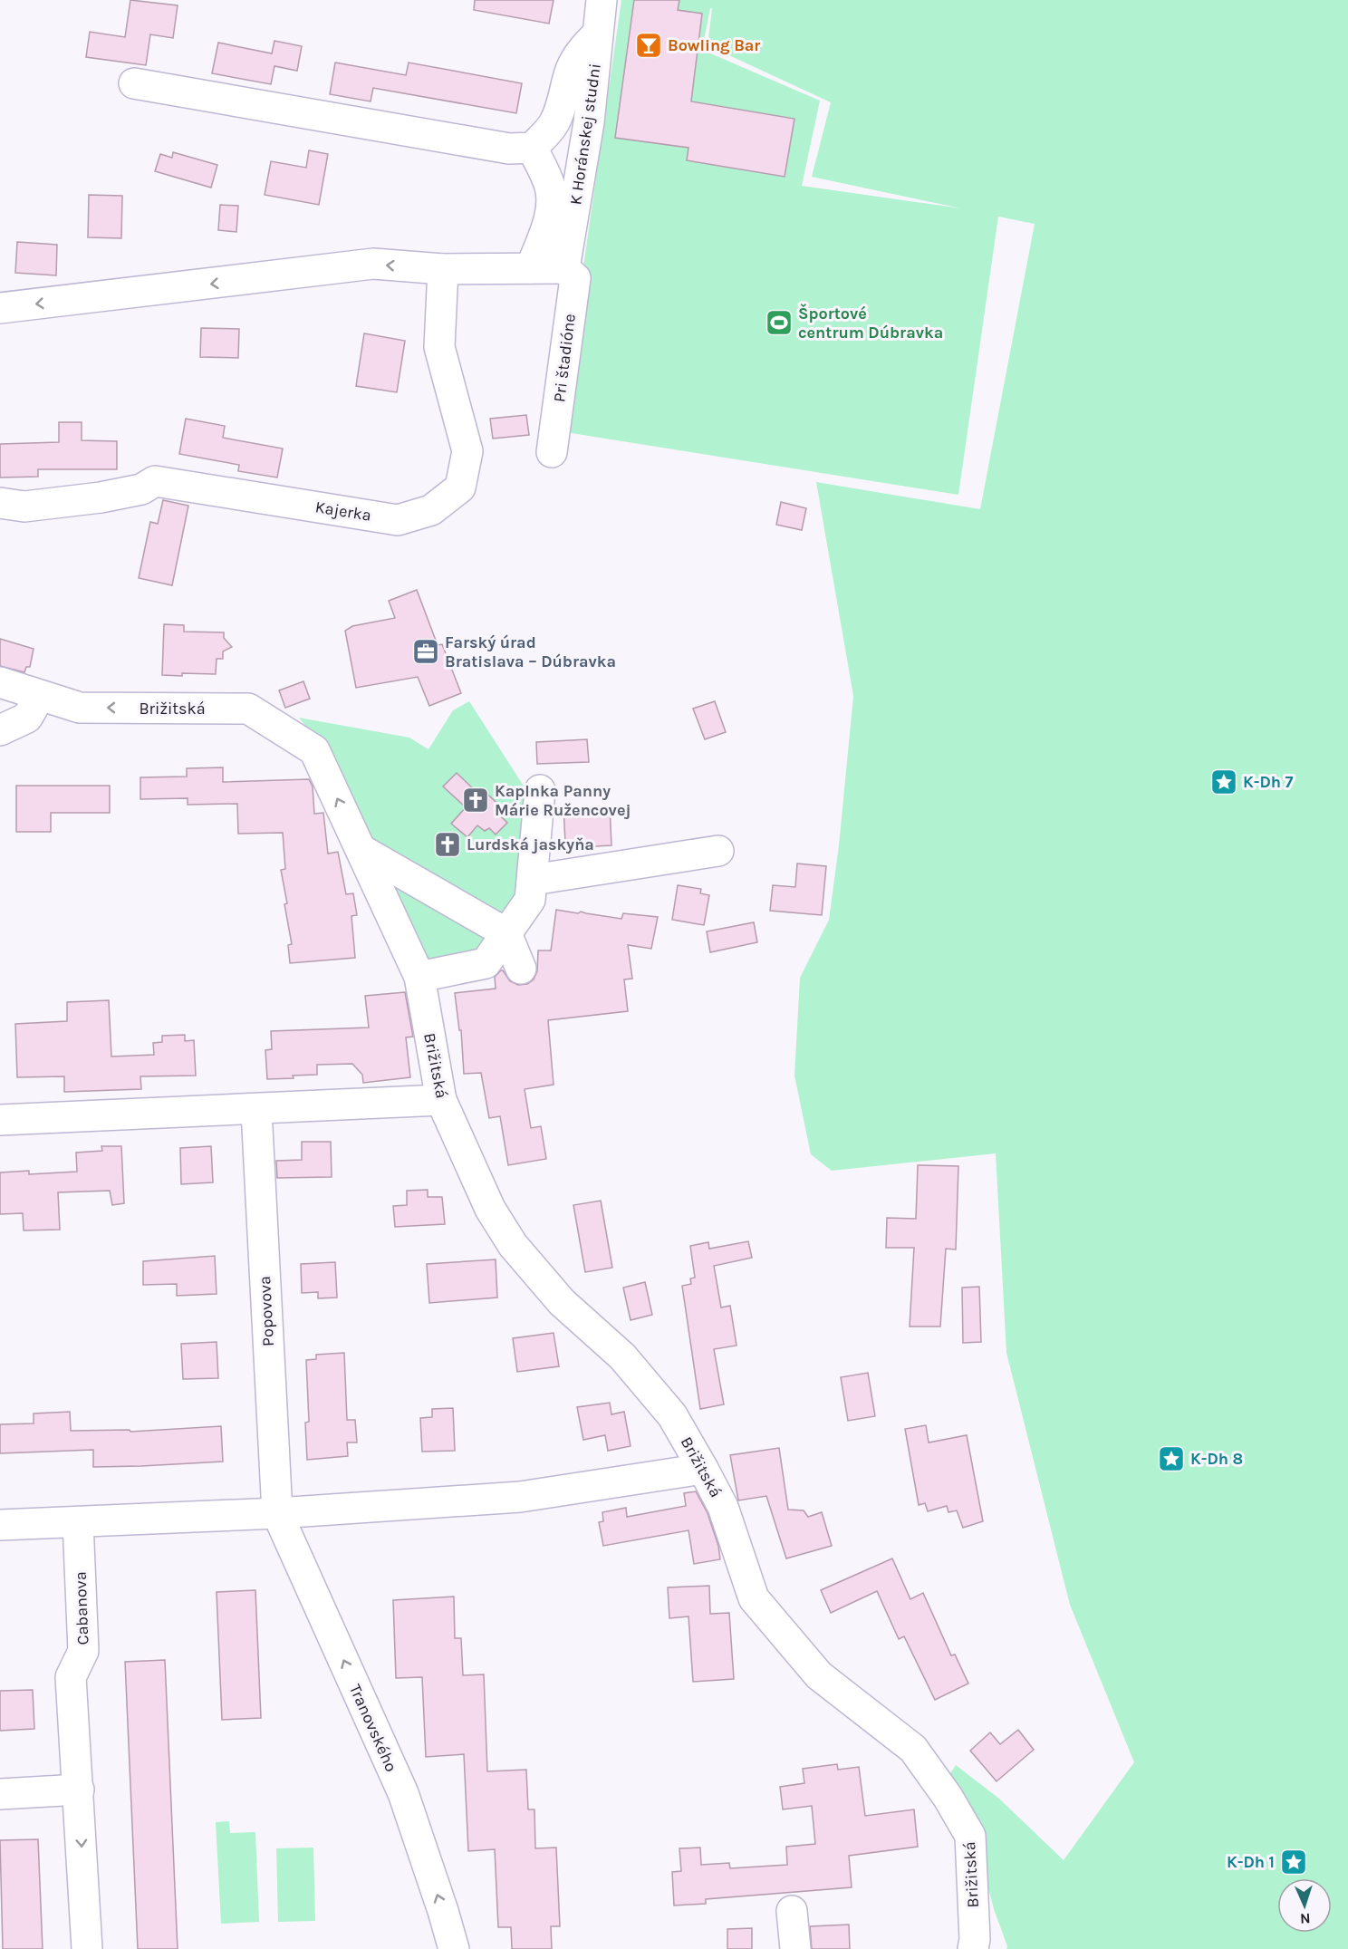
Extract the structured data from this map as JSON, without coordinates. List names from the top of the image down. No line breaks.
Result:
{"streets":{"street":["K Horánskej studni","Pri štadióne","Kajerka","Brižitská","Popovova","Cabanova","Tranovského"]},"crossings":[["K Horánskej studni","Pri štadióne"],["Popovova","Tranovského"]],"one_way":["Cabanova","Tranovského"],"places":{"bar":["Bowling Bar"],"sports":["Športové centrum Dúbravka"],"office":["Farský úrad Bratislava – Dúbravka"],"place":["K-Dh 7","K-Dh 8","K-Dh 1"],"church":["Kaplnka Panny Márie Ružencovej","Lurdská jaskyňa"]},"north":"bottom"}
